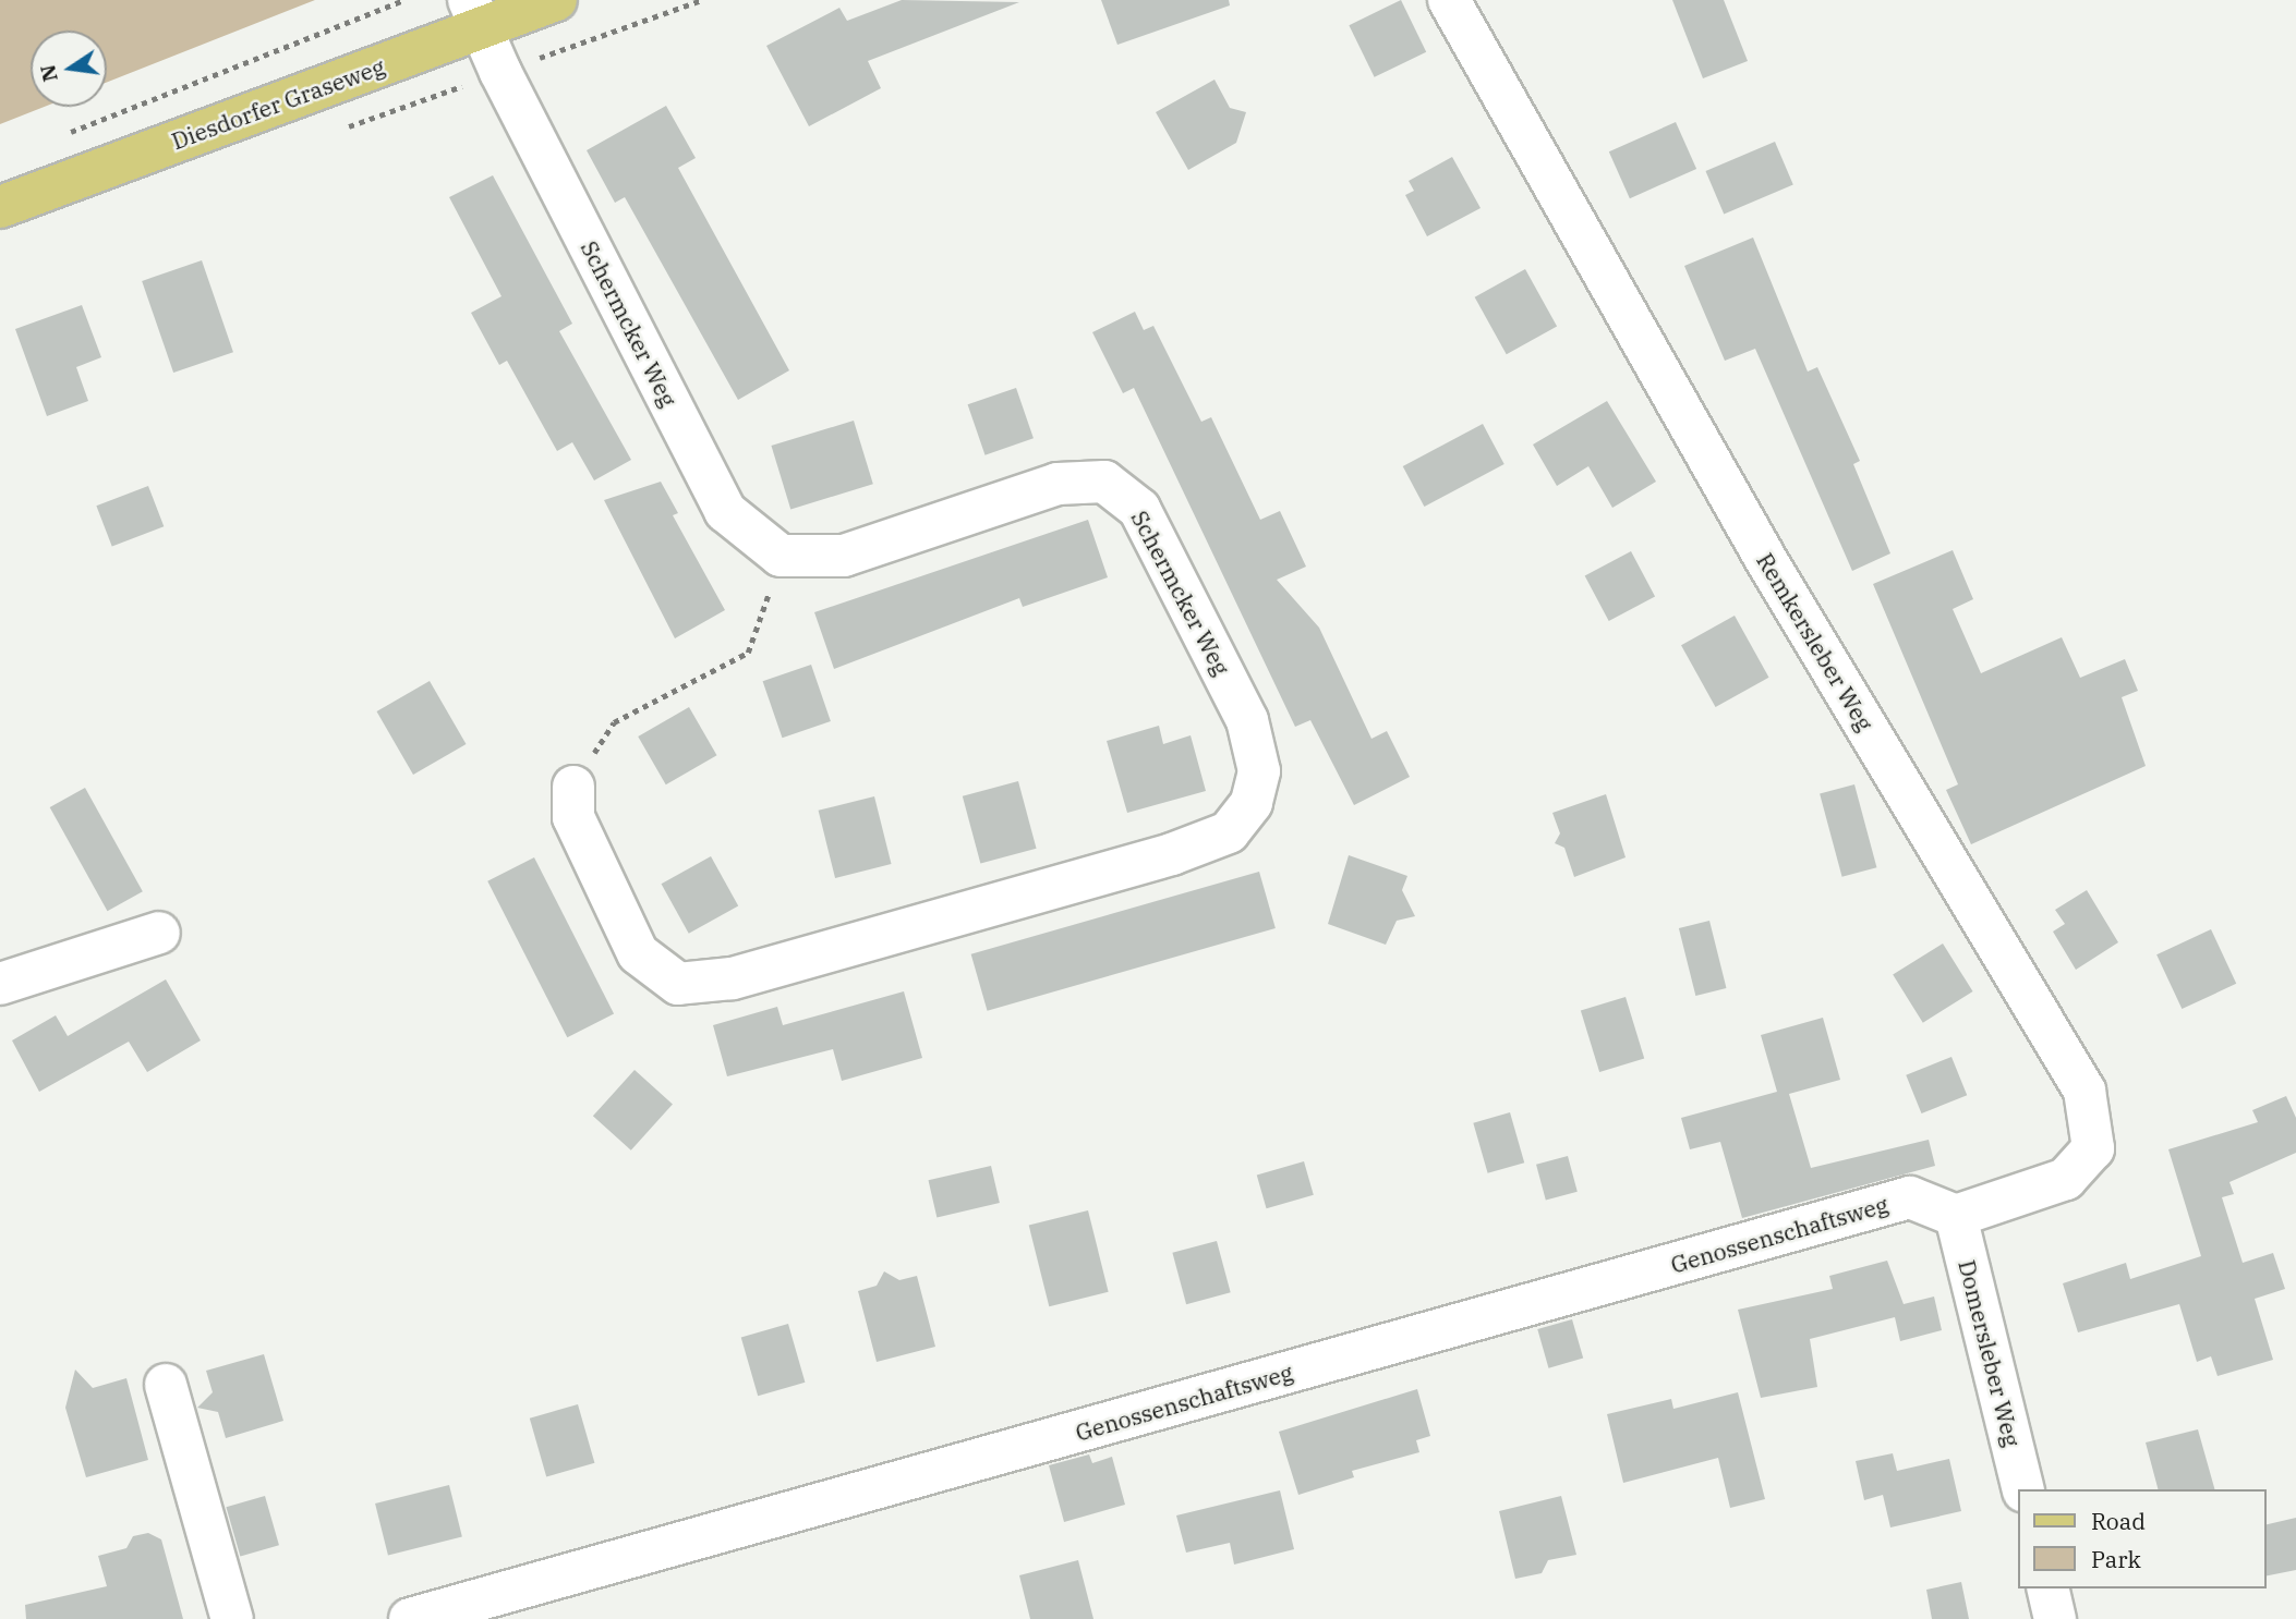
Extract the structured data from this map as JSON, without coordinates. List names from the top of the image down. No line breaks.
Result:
{"streets":{"main road":["Diesdorfer Graseweg"],"street":["Schermcker Weg","Remkersleber Weg","Genossenschaftsweg","Domersleber Weg"]},"crossings":[["Diesdorfer Graseweg","Schermcker Weg"],["Remkersleber Weg","Genossenschaftsweg"],["Remkersleber Weg","Domersleber Weg"],["Genossenschaftsweg","Domersleber Weg"]],"legend":["Road","Park"],"north":"left"}
